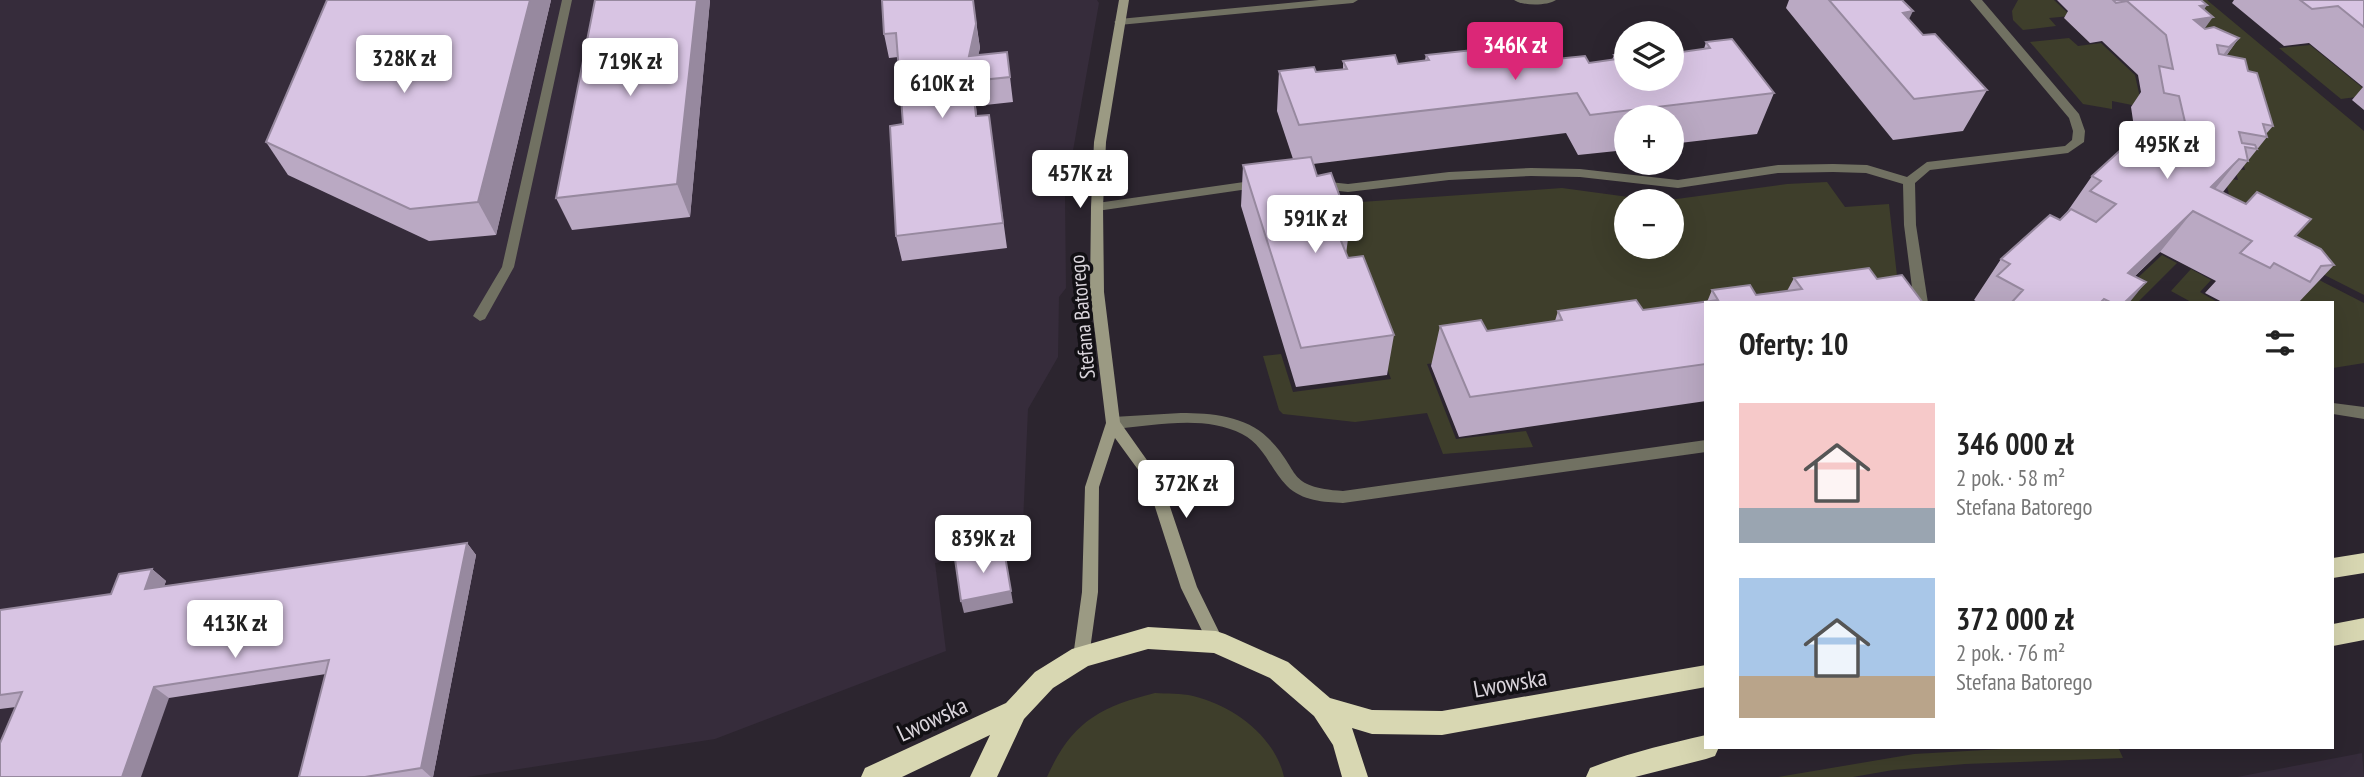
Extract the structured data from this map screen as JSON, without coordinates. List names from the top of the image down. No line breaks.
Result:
{"streets":{"highway":["Lwowska"],"street":["Stefana Batorego"]},"page":{"map_buttons":["+","−"],"price":["346K zł","328K zł","719K zł","610K zł","495K zł","457K zł","591K zł","372K zł","839K zł","413K zł"],"heading":"Oferty: 10","list":[{"name":"346 000 zł","note":"2 pok. · 58 m² · Stefana Batorego"},{"name":"372 000 zł","note":"2 pok. · 76 m² · Stefana Batorego"}]}}
